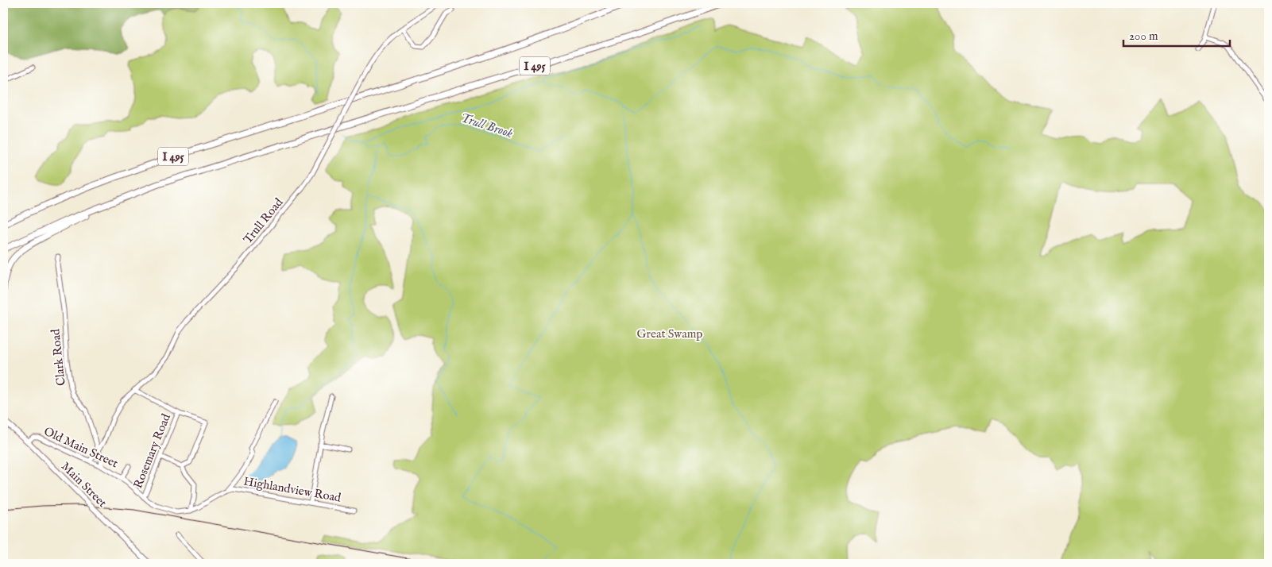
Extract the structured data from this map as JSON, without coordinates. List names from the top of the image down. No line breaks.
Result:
{"streets":{"highway":["I 495"],"main road":["Main Street"],"street":["Trull Road","Clark Road","Old Main Street","Rosemary Road","Highlandview Road"]},"crossings":[["Trull Road","Clark Road"],["Trull Road","Old Main Street"],["Old Main Street","Rosemary Road"],["Old Main Street","Main Street"]],"water":["Trull Brook"],"parks":["Great Swamp"],"scale_bar":"200 m"}
